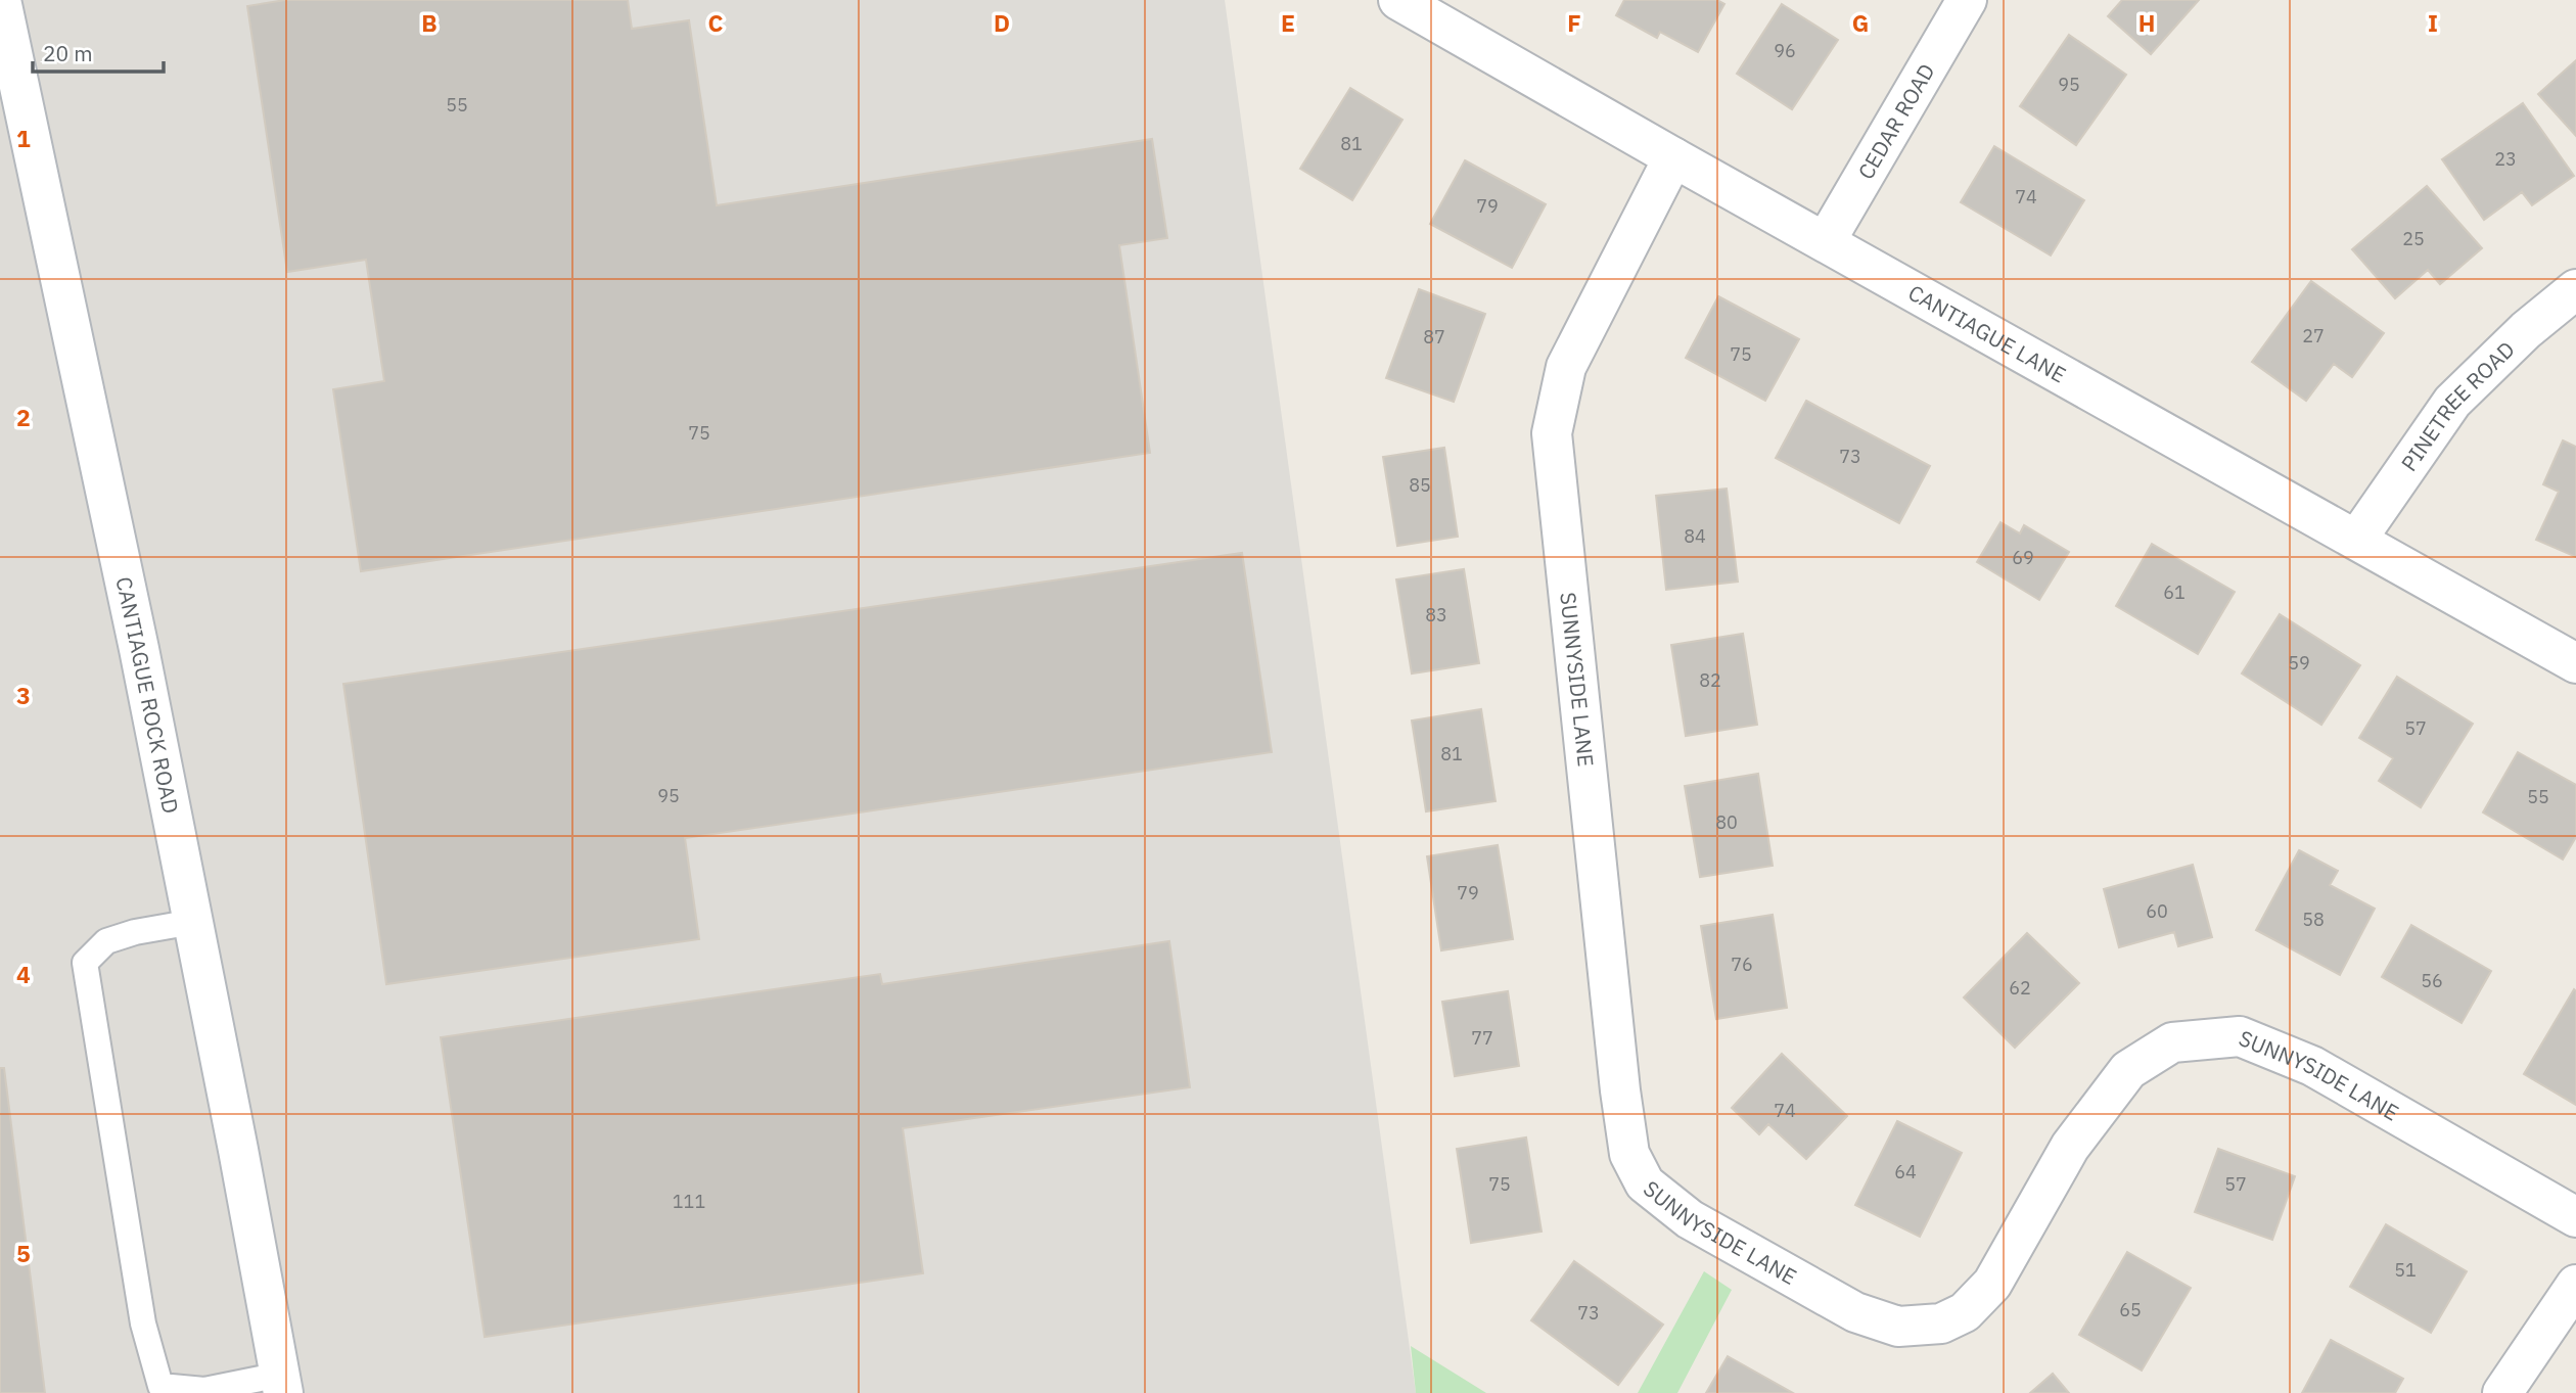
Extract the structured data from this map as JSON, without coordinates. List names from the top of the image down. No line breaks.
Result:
{"streets":{"street":["CEDAR ROAD","CANTIAGUE LANE","PINETREE ROAD","SUNNYSIDE LANE","CANTIAGUE ROCK ROAD"]},"crossings":[["CEDAR ROAD","CANTIAGUE LANE"],["CANTIAGUE LANE","PINETREE ROAD"],["CANTIAGUE LANE","SUNNYSIDE LANE"]],"house_numbers":["96","95","55","81","23","74","79","25","27","87","75","75","73","85","84","69","61","83","59","82","57","81","95","55","80","79","60","58","76","56","62","77","74","64","75","57","111","51","65","73"],"scale_bar":"20 m","grid":{"columns":["B","C","D","E","F","G","H","I"],"rows":["1","2","3","4","5"]}}
